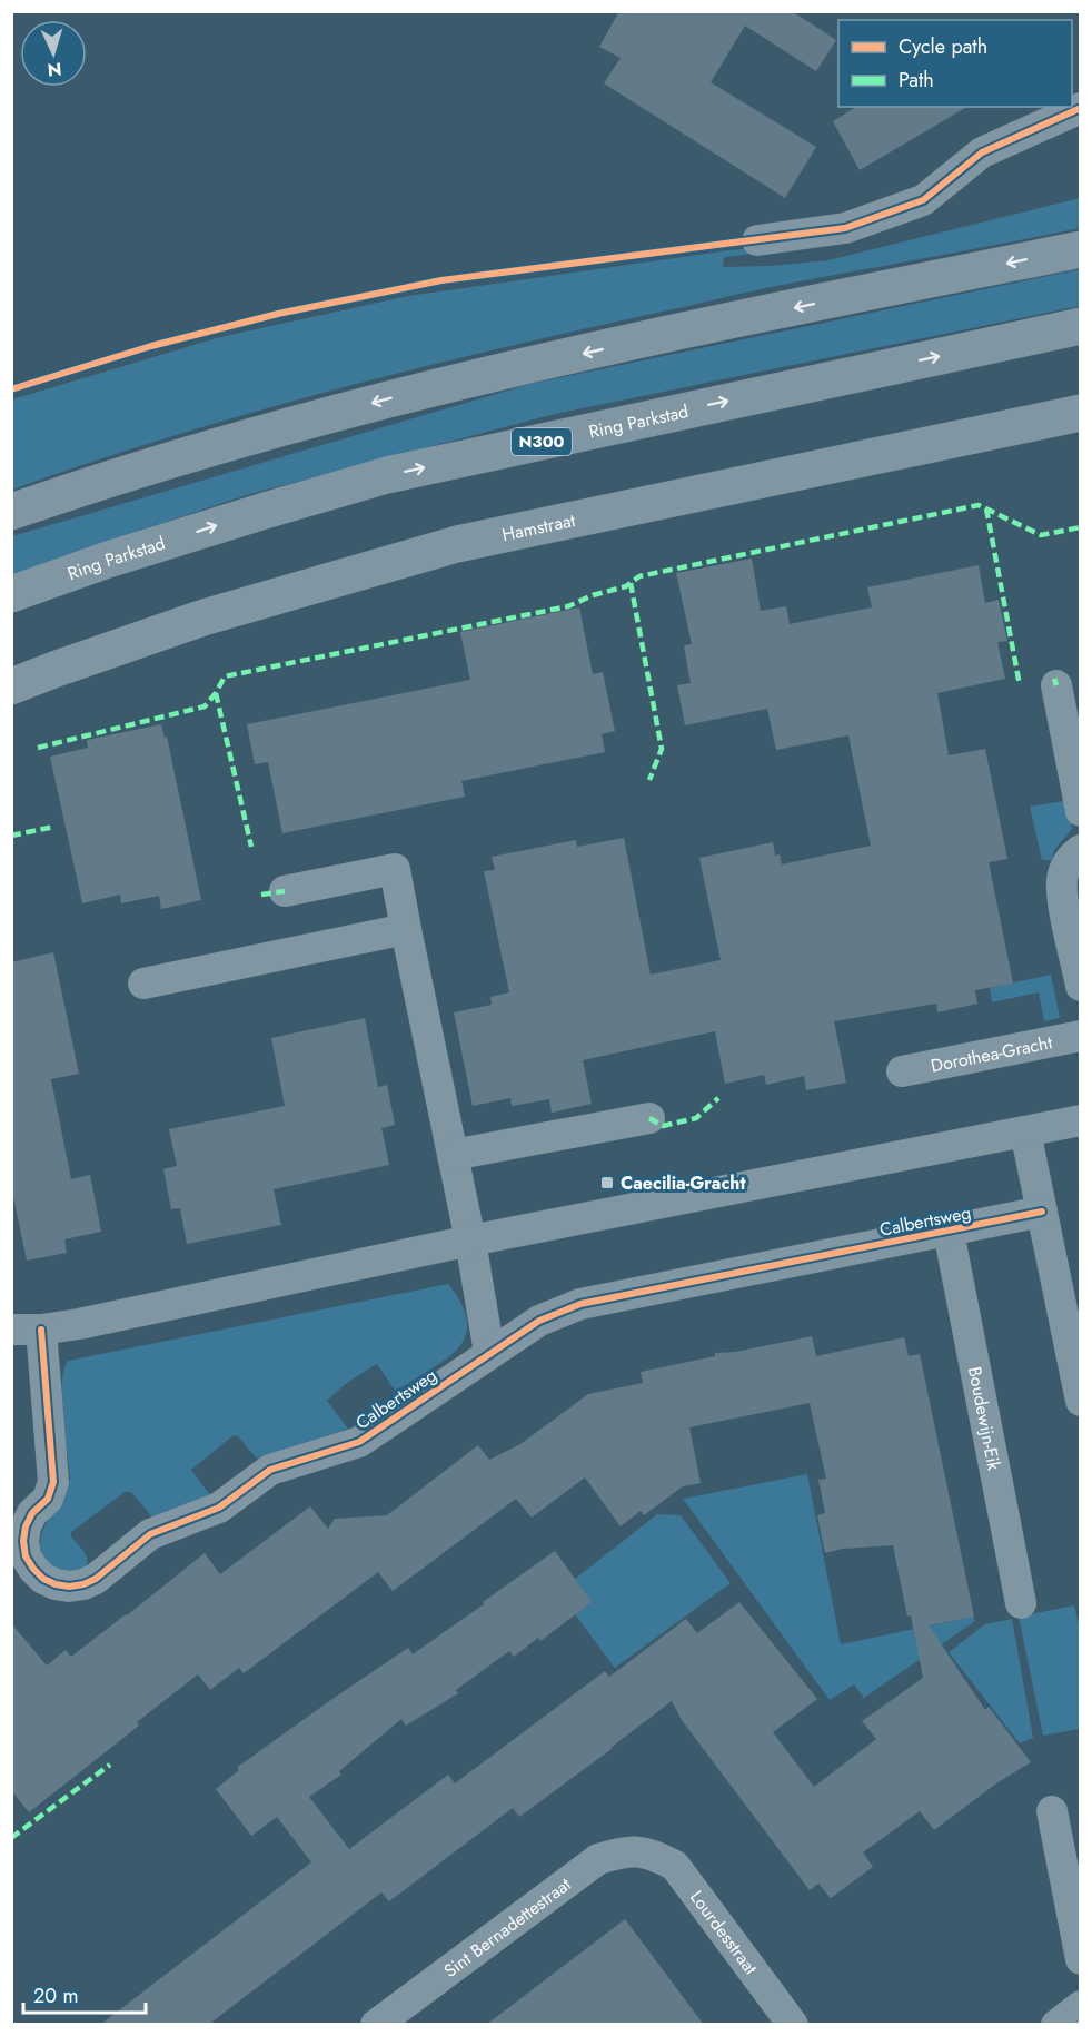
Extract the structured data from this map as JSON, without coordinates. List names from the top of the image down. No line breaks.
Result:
{"streets":{"highway":["Ring Parkstad","N300"],"street":["Hamstraat","Dorothea-Gracht","Calbertsweg","Boudewijn-Eik","Sint Bernadettestraat","Lourdesstraat"]},"crossings":[["Calbertsweg","Boudewijn-Eik"],["Sint Bernadettestraat","Lourdesstraat"]],"places":{"transit":["Caecilia-Gracht"]},"legend":["Cycle path","Path"],"scale_bar":"20 m","north":"bottom"}
